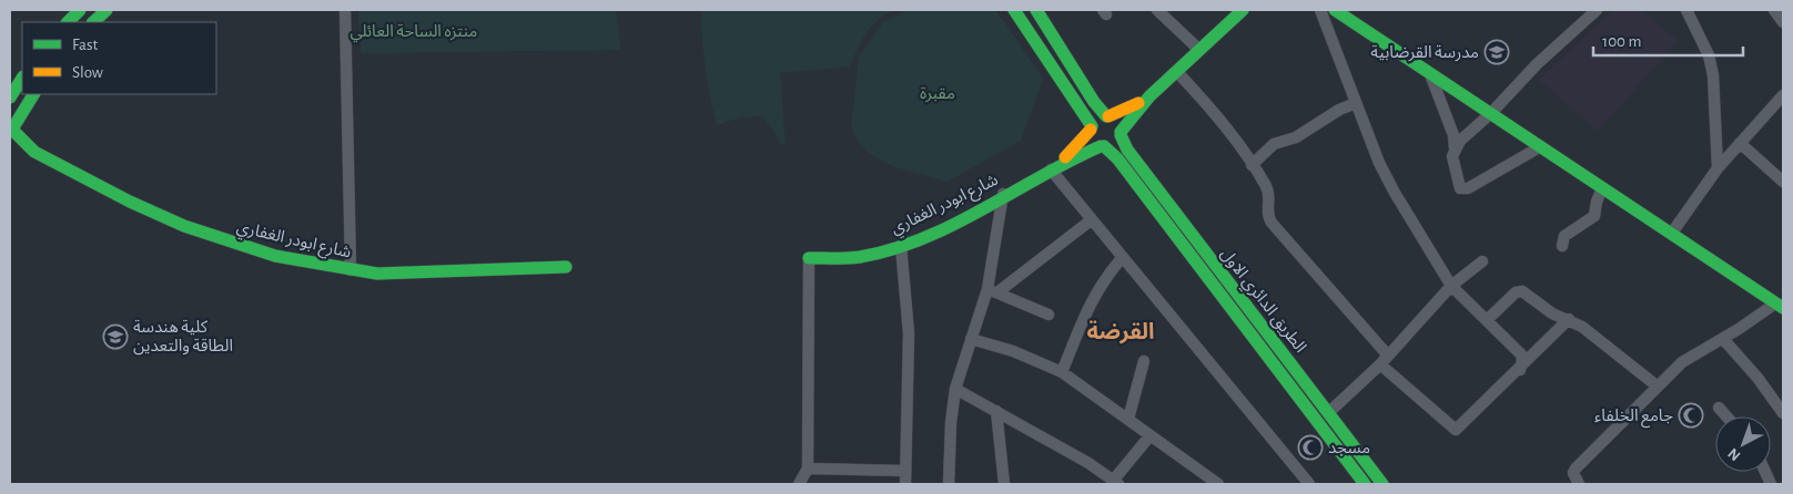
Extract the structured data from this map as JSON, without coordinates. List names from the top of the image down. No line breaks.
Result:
{"streets":{"street":["شارع ابودر الغفاري","الطريق الدائري الاول"]},"crossings":[["شارع ابودر الغفاري","الطريق الدائري الاول"]],"districts":["القرضة"],"parks":["منتزه الساحة العائلي","مقبرة"],"places":{"school or university":["مدرسة القرضابية","كلية هندسة الطاقة والتعدين"],"mosque":["جامع الخلفاء","مسجد"]},"legend":["Fast","Slow"],"scale_bar":"100 m","north":"bottom left"}
